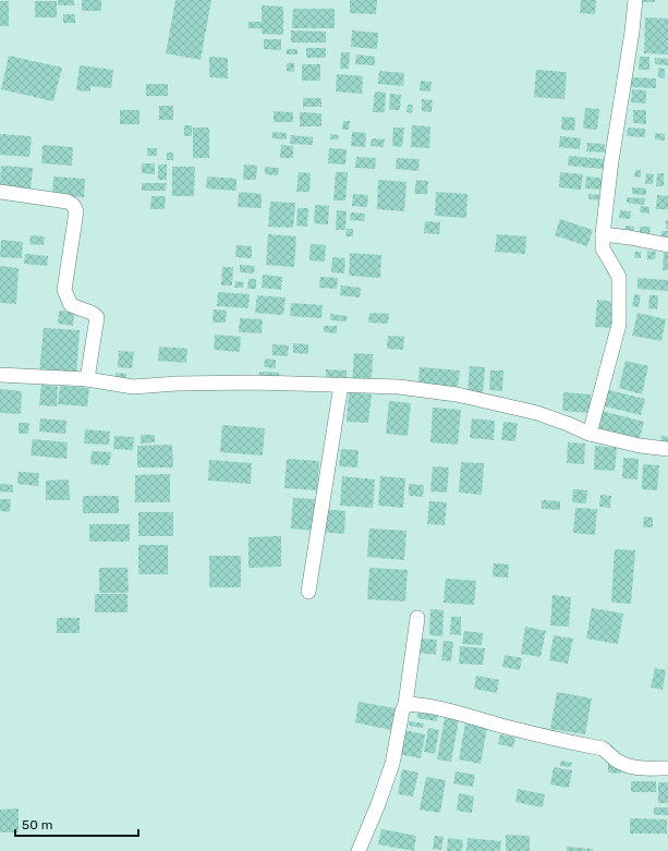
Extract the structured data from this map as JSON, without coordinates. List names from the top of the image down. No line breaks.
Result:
{"scale_bar":"50 m"}
